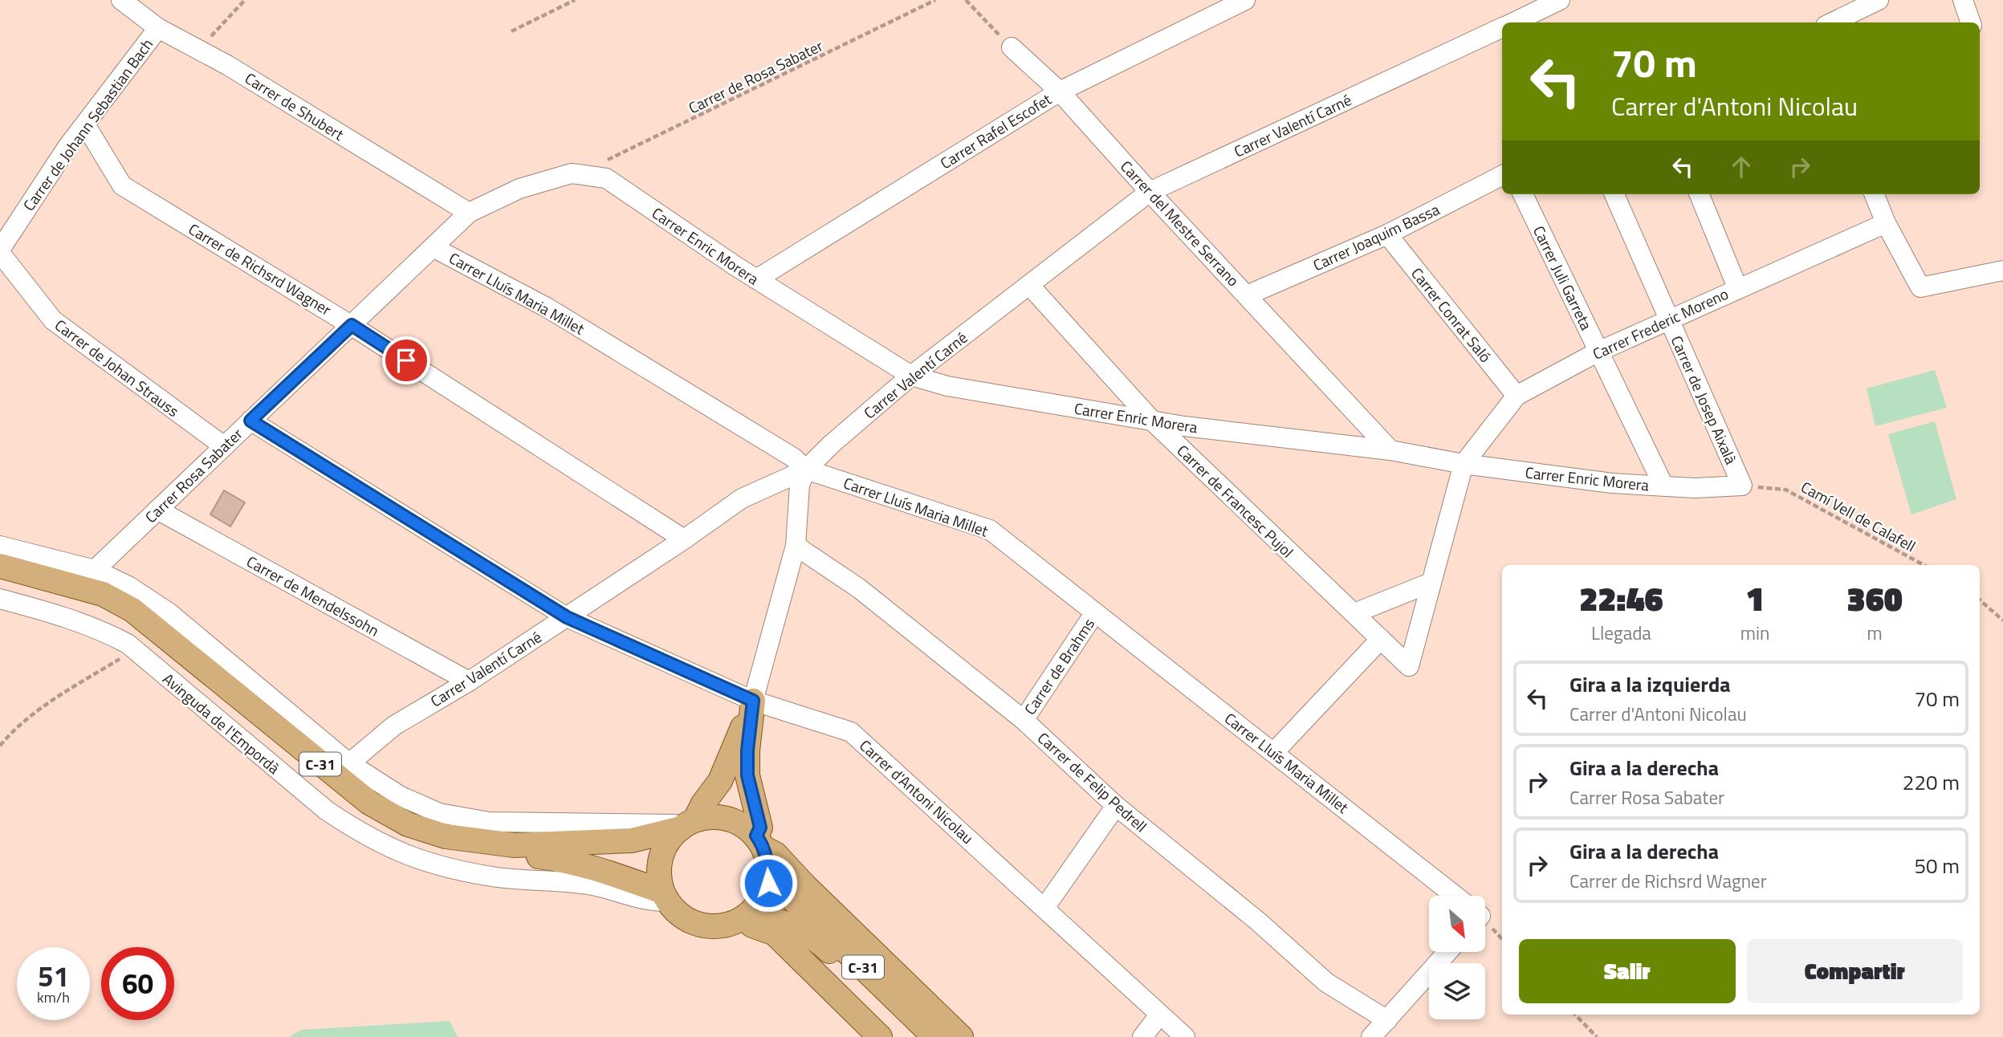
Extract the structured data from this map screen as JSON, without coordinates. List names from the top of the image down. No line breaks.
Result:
{"streets":{"main road":["C-31"],"street":["Carrer de Shubert","Carrer de Johann Sebastian Bach","Carrer Valentí Carné","Carrer Rafel Escofet","Carrer del Mestre Serrano","Carrer Joaquim Bassa","Carrer Enric Morera","Carrer de Richsrd Wagner","Carrer Juli Garreta","Carrer Lluís Maria Millet","Carrer Conrat Saló","Carrer Frederic Moreno","Carrer de Johan Strauss","Carrer de Josep Aixalà","Carrer Rosa Sabater","Carrer de Francesc Pujol","Carrer de Mendelssohn","Carrer de Brahms","Avinguda de l'Empordà","Carrer de Felip Pedrell","Carrer d'Antoni Nicolau"],"path":["Carrer de Rosa Sabater","Camí Vell de Calafell"]},"crossings":[["Carrer de Rosa Sabater","Carrer Enric Morera"],["Carrer de Rosa Sabater","Carrer Rosa Sabater"],["Carrer de Shubert","Carrer de Johann Sebastian Bach"],["Carrer de Shubert","Carrer Rosa Sabater"],["Carrer de Johann Sebastian Bach","Carrer de Richsrd Wagner"],["Carrer de Johann Sebastian Bach","Carrer de Johan Strauss"],["Carrer Valentí Carné","Carrer del Mestre Serrano"],["Carrer Valentí Carné","Carrer Enric Morera"],["Carrer Valentí Carné","Carrer de Richsrd Wagner"],["Carrer Valentí Carné","Carrer Lluís Maria Millet"],["Carrer Valentí Carné","Carrer de Francesc Pujol"],["Carrer Valentí Carné","Carrer de Mendelssohn"],["Carrer Valentí Carné","Carrer d'Antoni Nicolau"],["Carrer Rafel Escofet","Carrer del Mestre Serrano"],["Carrer Rafel Escofet","Carrer Enric Morera"],["Carrer del Mestre Serrano","Carrer Joaquim Bassa"],["Carrer del Mestre Serrano","Carrer Enric Morera"],["Carrer Joaquim Bassa","Carrer Conrat Saló"],["Carrer Enric Morera","Carrer Juli Garreta"],["Carrer Enric Morera","Carrer Frederic Moreno"],["Carrer Enric Morera","Carrer de Josep Aixalà"],["Carrer Enric Morera","Carrer Rosa Sabater"],["Carrer Enric Morera","Carrer de Francesc Pujol"],["Carrer Enric Morera","Camí Vell de Calafell"],["Carrer de Richsrd Wagner","Carrer Rosa Sabater"],["Carrer Juli Garreta","Carrer Frederic Moreno"],["Carrer Lluís Maria Millet","Carrer Rosa Sabater"],["Carrer Lluís Maria Millet","Carrer de Brahms"],["Carrer Conrat Saló","Carrer Frederic Moreno"],["Carrer Frederic Moreno","Carrer de Josep Aixalà"],["Carrer Frederic Moreno","Carrer de Francesc Pujol"],["Carrer de Johan Strauss","Carrer Rosa Sabater"],["Carrer de Josep Aixalà","Camí Vell de Calafell"],["Carrer Rosa Sabater","Carrer de Mendelssohn"],["Carrer Rosa Sabater","Carrer d'Antoni Nicolau"],["Carrer de Brahms","Carrer de Felip Pedrell"],["Avinguda de l'Empordà","C-31"]],"north":"bottom right","page":{"turn":["70 m","Carrer d'Antoni Nicolau"],"eta":["22:46","Llegada","1","min","360","m"],"list":[{"name":"Gira a la izquierda","note":"Carrer d'Antoni Nicolau","value":"70 m"},{"name":"Gira a la derecha","note":"Carrer Rosa Sabater","value":"220 m"},{"name":"Gira a la derecha","note":"Carrer de Richsrd Wagner","value":"50 m"}],"buttons":["Salir","Compartir"],"speed":"51 km/h","limit":"60"}}
